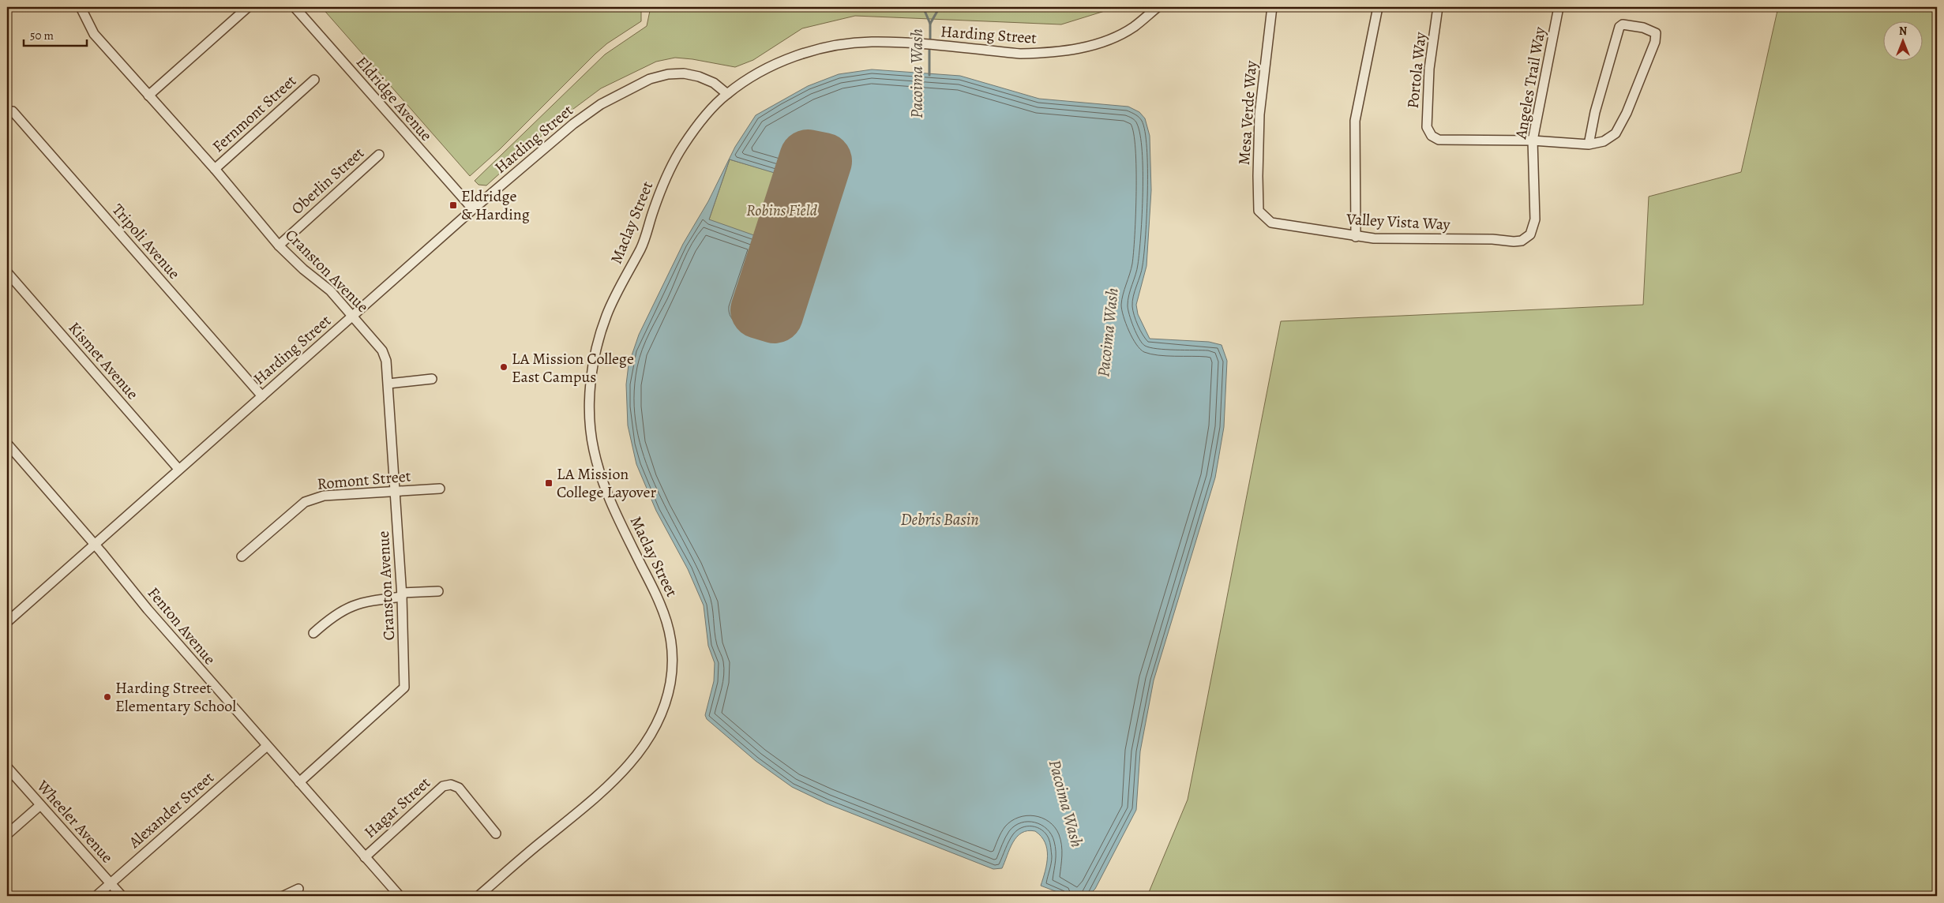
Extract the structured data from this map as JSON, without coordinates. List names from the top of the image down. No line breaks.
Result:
{"streets":{"street":["Harding Street","Portola Way","Angeles Trail Way","Eldridge Avenue","Mesa Verde Way","Fernmont Street","Oberlin Street","Valley Vista Way","Maclay Street","Tripoli Avenue","Cranston Avenue","Kismet Avenue","Romont Street","Fenton Avenue","Hagar Street","Alexander Street","Wheeler Avenue"]},"crossings":[["Harding Street","Eldridge Avenue"],["Harding Street","Maclay Street"],["Harding Street","Tripoli Avenue"],["Harding Street","Cranston Avenue"],["Harding Street","Kismet Avenue"],["Harding Street","Fenton Avenue"],["Portola Way","Angeles Trail Way"],["Angeles Trail Way","Valley Vista Way"],["Mesa Verde Way","Valley Vista Way"],["Fernmont Street","Cranston Avenue"],["Oberlin Street","Cranston Avenue"],["Cranston Avenue","Romont Street"],["Cranston Avenue","Fenton Avenue"],["Fenton Avenue","Hagar Street"],["Fenton Avenue","Alexander Street"],["Alexander Street","Wheeler Avenue"]],"water":["Pacoima Wash","Debris Basin"],"parks":["Robins Field"],"places":{"transit":["Eldridge & Harding","LA Mission College Layover"],"other":["LA Mission College East Campus","Harding Street Elementary School"]},"scale_bar":"50 m","north":"top"}
